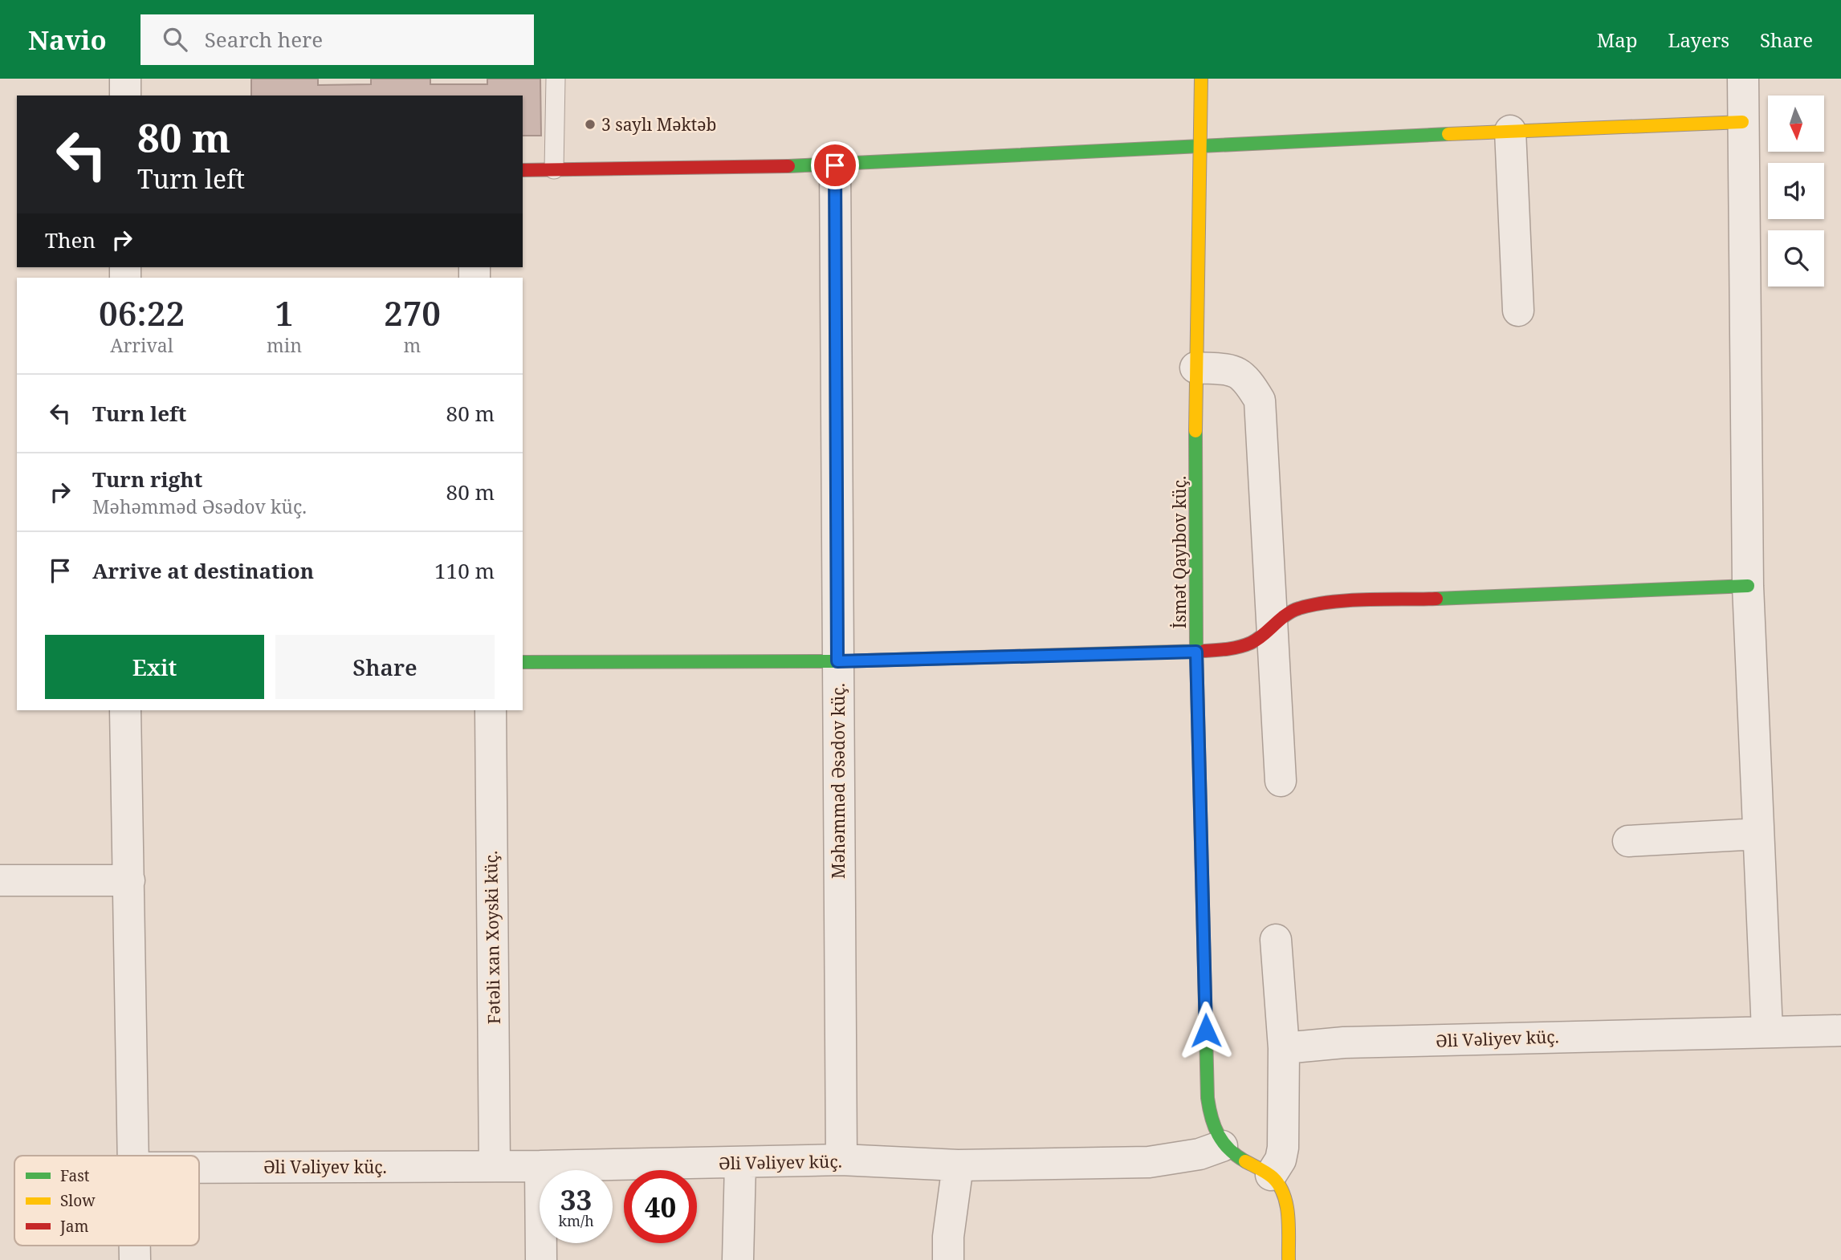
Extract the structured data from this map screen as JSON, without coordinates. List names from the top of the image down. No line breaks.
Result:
{"streets":{"street":["İsmət Qayıbov küç.","Məhəmməd Əsədov küç.","Fətəli xan Xoyski küç.","Əli Vəliyev küç."]},"crossings":[["İsmət Qayıbov küç.","Əli Vəliyev küç."],["Məhəmməd Əsədov küç.","Əli Vəliyev küç."],["Fətəli xan Xoyski küç.","Əli Vəliyev küç."]],"places":["3 saylı Məktəb"],"legend":["Fast","Slow","Jam"],"north":"bottom","page":{"header":"Navio","search":"Search here","nav":["Map","Layers","Share"],"turn":["80 m","Turn left"],"then":"Then","eta":["06:22","Arrival","1","min","270","m"],"list":[{"name":"Turn left","value":"80 m"},{"name":"Turn right","note":"Məhəmməd Əsədov küç.","value":"80 m"},{"name":"Arrive at destination","value":"110 m"}],"buttons":["Exit","Share"],"speed":"33 km/h","limit":"40"}}
